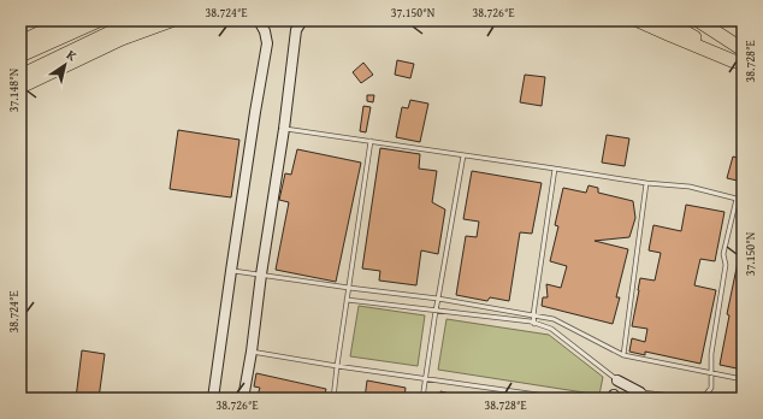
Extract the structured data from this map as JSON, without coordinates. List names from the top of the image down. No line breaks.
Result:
{"north":"top right","coordinates":["38.724°E","37.150°N","38.726°E","38.728°E","37.148°N"]}
